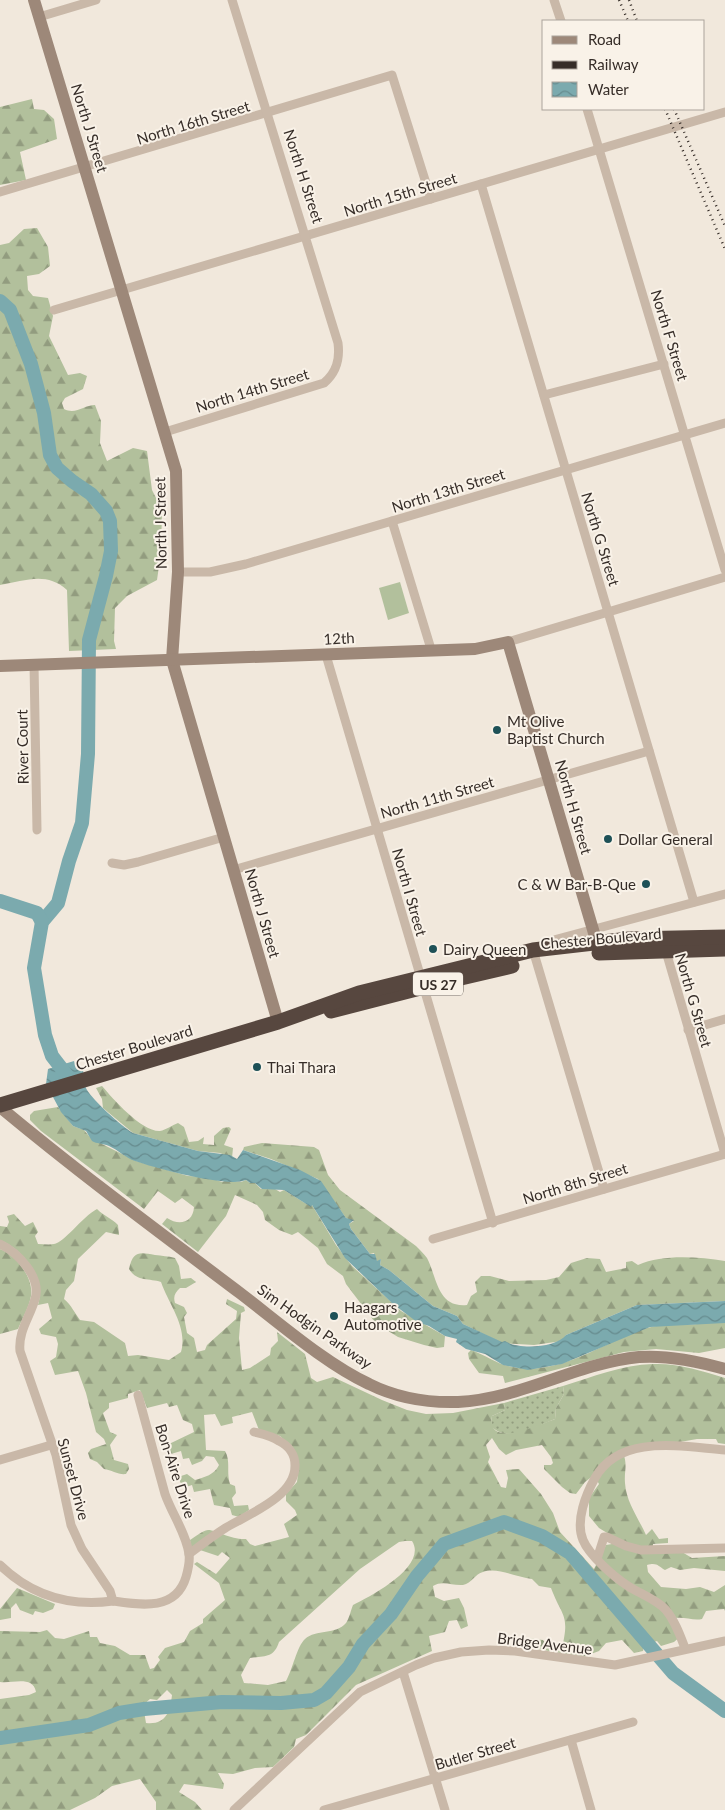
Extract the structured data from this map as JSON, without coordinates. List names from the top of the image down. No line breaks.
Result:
{"streets":{"highway":["Chester Boulevard","US 27"],"street":["North 16th Street","North J Street","North H Street","North 15th Street","North F Street","North 14th Street","North 13th Street","North G Street","12th","River Court","North 11th Street","North I Street","North 8th Street","Sim Hodgin Parkway","Bon-Aire Drive","Sunset Drive","Bridge Avenue","Butler Street"]},"crossings":[["North 16th Street","North J Street"],["North 16th Street","North H Street"],["North 16th Street","North 15th Street"],["North J Street","North 15th Street"],["North J Street","North 14th Street"],["North J Street","North 13th Street"],["North J Street","12th"],["North J Street","North 11th Street"],["North J Street","Chester Boulevard"],["North H Street","North 15th Street"],["North H Street","North 14th Street"],["North H Street","12th"],["North H Street","North 11th Street"],["North H Street","Chester Boulevard"],["North 15th Street","North F Street"],["North 15th Street","North G Street"],["North F Street","North 13th Street"],["North 13th Street","North G Street"],["North G Street","North 11th Street"],["North G Street","Chester Boulevard"],["North G Street","North 8th Street"],["12th","River Court"],["12th","North I Street"],["North 11th Street","North I Street"],["North I Street","Chester Boulevard"],["North I Street","North 8th Street"],["Chester Boulevard","Sim Hodgin Parkway"]],"places":["Mt Olive Baptist Church","Dollar General","C & W Bar-B-Que","Dairy Queen","Thai Thara","Haagars Automotive"],"legend":["Road","Railway","Water"]}
